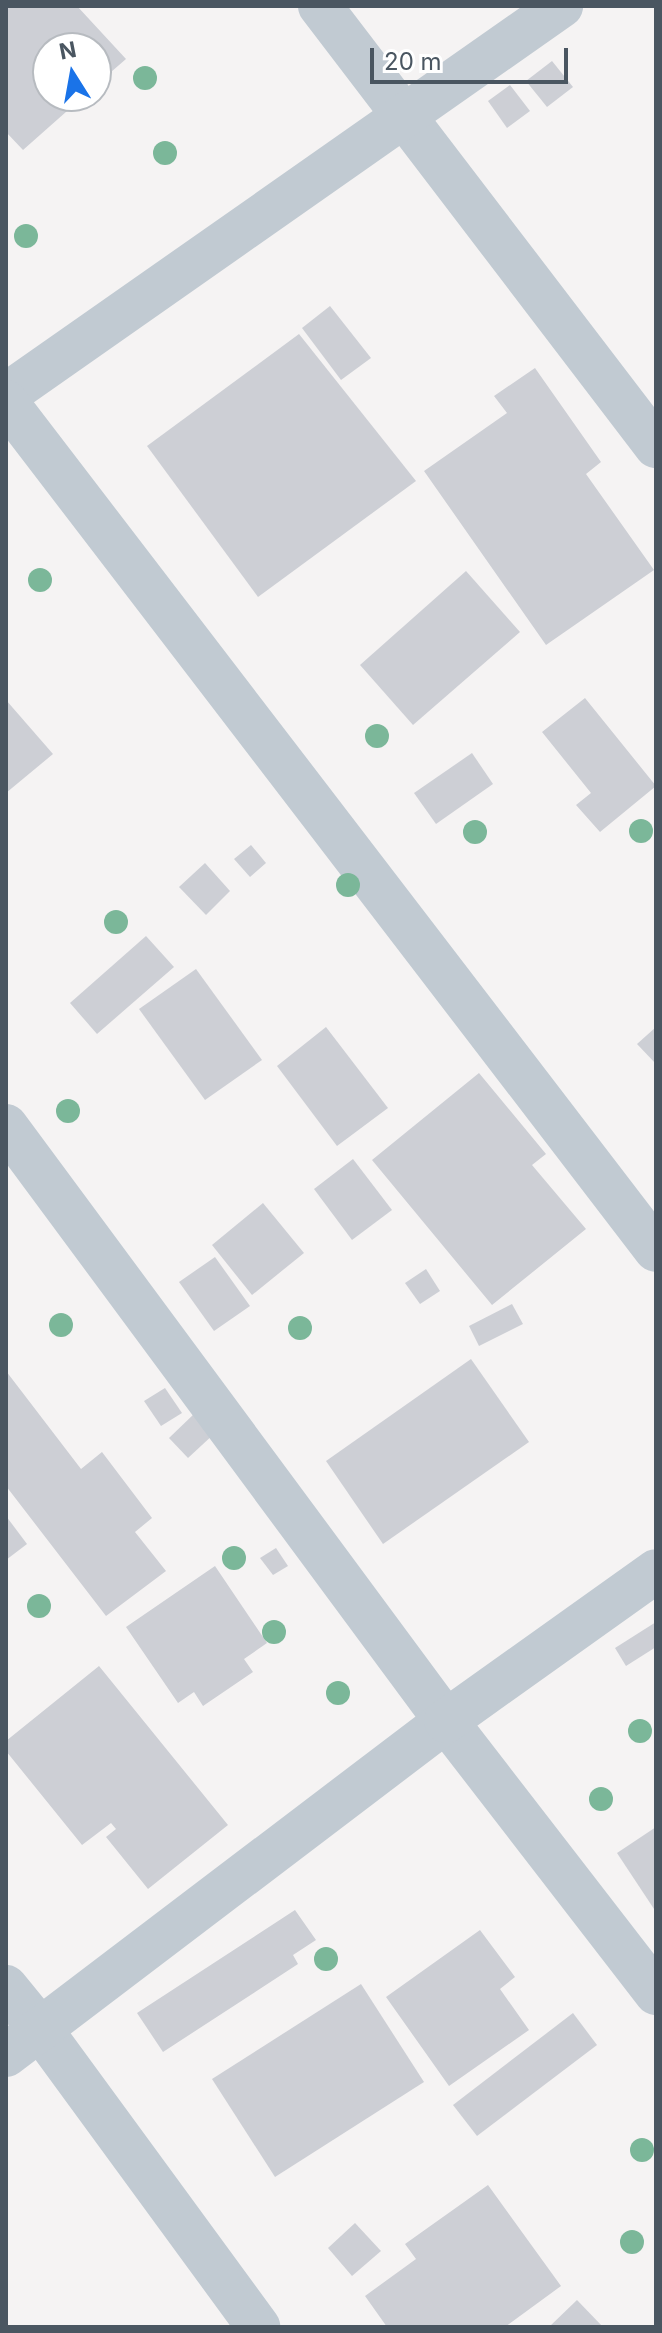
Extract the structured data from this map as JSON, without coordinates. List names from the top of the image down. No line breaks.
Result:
{"scale_bar":"20 m","north":"top"}
